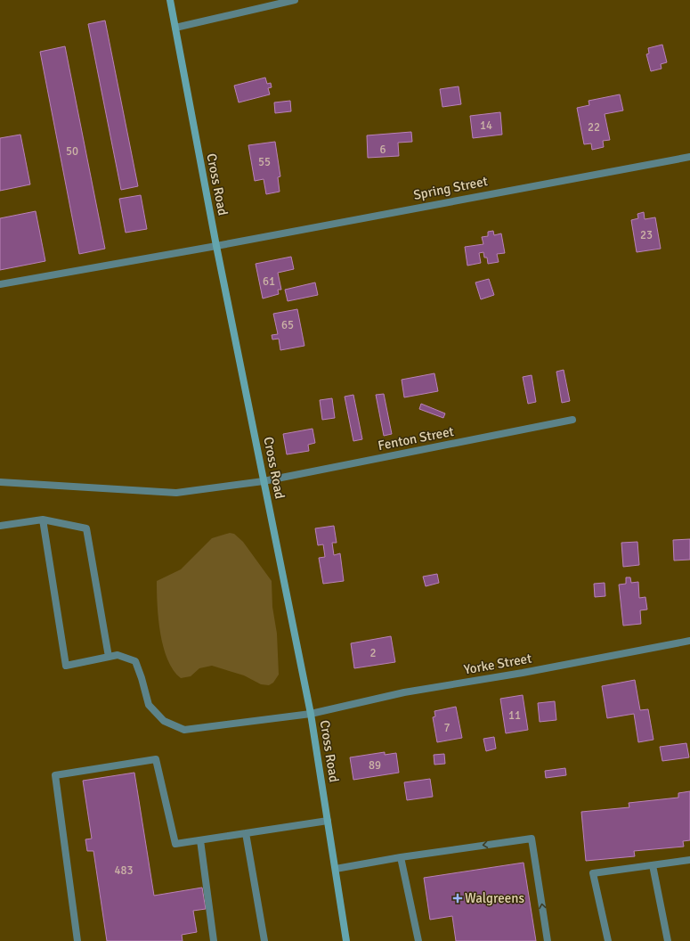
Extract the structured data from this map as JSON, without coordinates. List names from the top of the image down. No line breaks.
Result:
{"streets":{"street":["Cross Road","Spring Street","Fenton Street","Yorke Street"]},"crossings":[["Cross Road","Spring Street"],["Cross Road","Fenton Street"],["Cross Road","Yorke Street"]],"places":{"health":["Walgreens"]},"house_numbers":["14","22","6","50","55","23","61","65","2","11","7","89","483"]}
